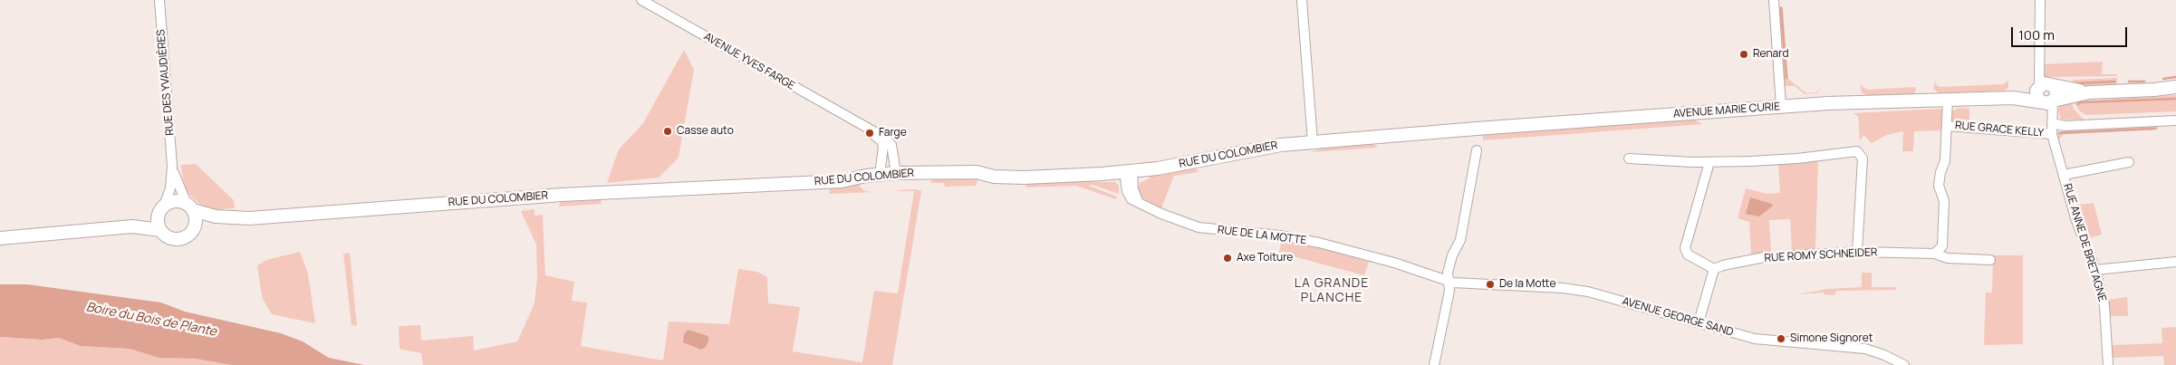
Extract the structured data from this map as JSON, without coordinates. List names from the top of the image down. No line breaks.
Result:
{"streets":{"main road":["AVENUE MARIE CURIE","RUE DU COLOMBIER"],"street":["AVENUE YVES FARGE","RUE DES YVAUDIÈRES","RUE GRACE KELLY","RUE DE LA MOTTE","RUE ANNE DE BRETAGNE","RUE ROMY SCHNEIDER","AVENUE GEORGE SAND"]},"crossings":[["AVENUE YVES FARGE","RUE DU COLOMBIER"],["RUE DES YVAUDIÈRES","RUE DU COLOMBIER"],["AVENUE MARIE CURIE","RUE DU COLOMBIER"],["AVENUE MARIE CURIE","RUE ANNE DE BRETAGNE"],["RUE GRACE KELLY","RUE ANNE DE BRETAGNE"],["RUE DU COLOMBIER","RUE DE LA MOTTE"],["RUE DE LA MOTTE","AVENUE GEORGE SAND"]],"districts":["LA GRANDE PLANCHE"],"water":["Boire du Bois de Plante"],"places":["Renard","Casse auto","Farge","Axe Toiture","De la Motte","Simone Signoret"],"scale_bar":"100 m"}
